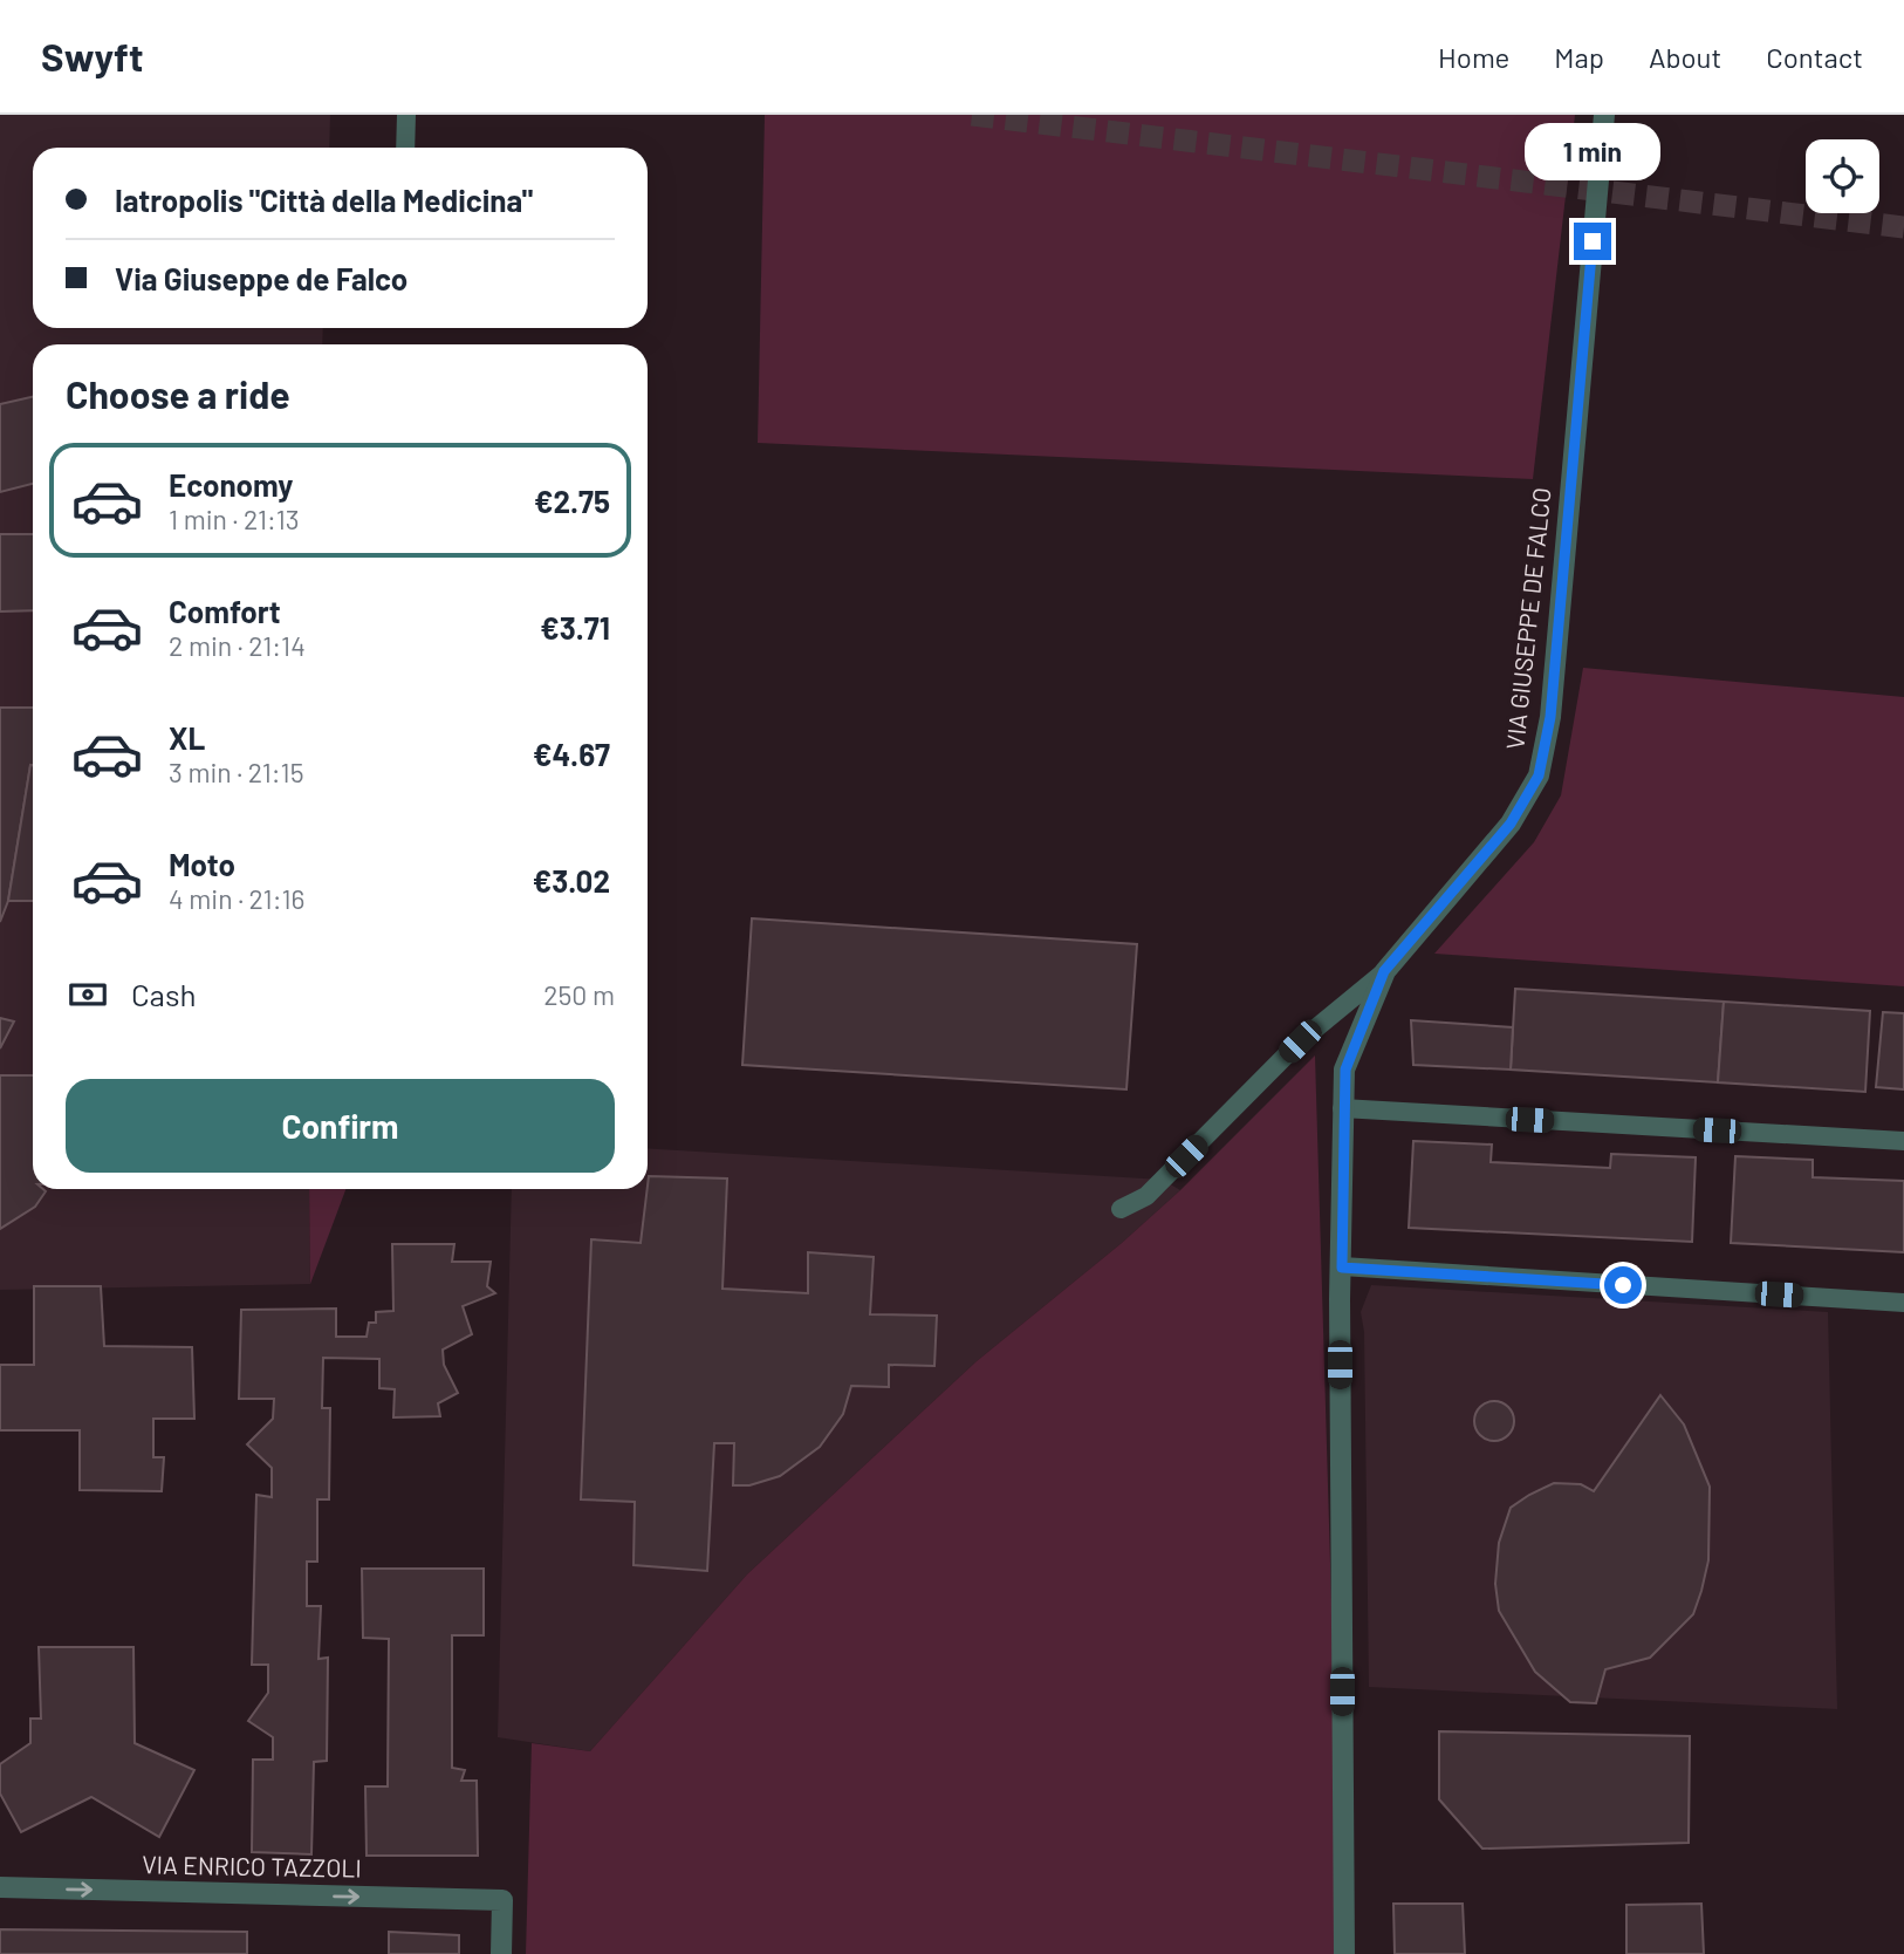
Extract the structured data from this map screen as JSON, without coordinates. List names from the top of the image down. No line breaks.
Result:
{"streets":{"street":["VIA GIUSEPPE DE FALCO","VIA ENRICO TAZZOLI"]},"one_way":["VIA ENRICO TAZZOLI"],"page":{"header":"Swyft","nav":["Home","Map","About","Contact"],"bubble":"1 min","banner":["Iatropolis \"Città della Medicina\"","Via Giuseppe de Falco"],"heading":"Choose a ride","list":[{"name":"Economy","note":"1 min · 21:13","value":"€2.75"},{"name":"Comfort","note":"2 min · 21:14","value":"€3.71"},{"name":"XL","note":"3 min · 21:15","value":"€4.67"},{"name":"Moto","note":"4 min · 21:16","value":"€3.02"}],"pay":["Cash","250 m"],"buttons":"Confirm"}}
